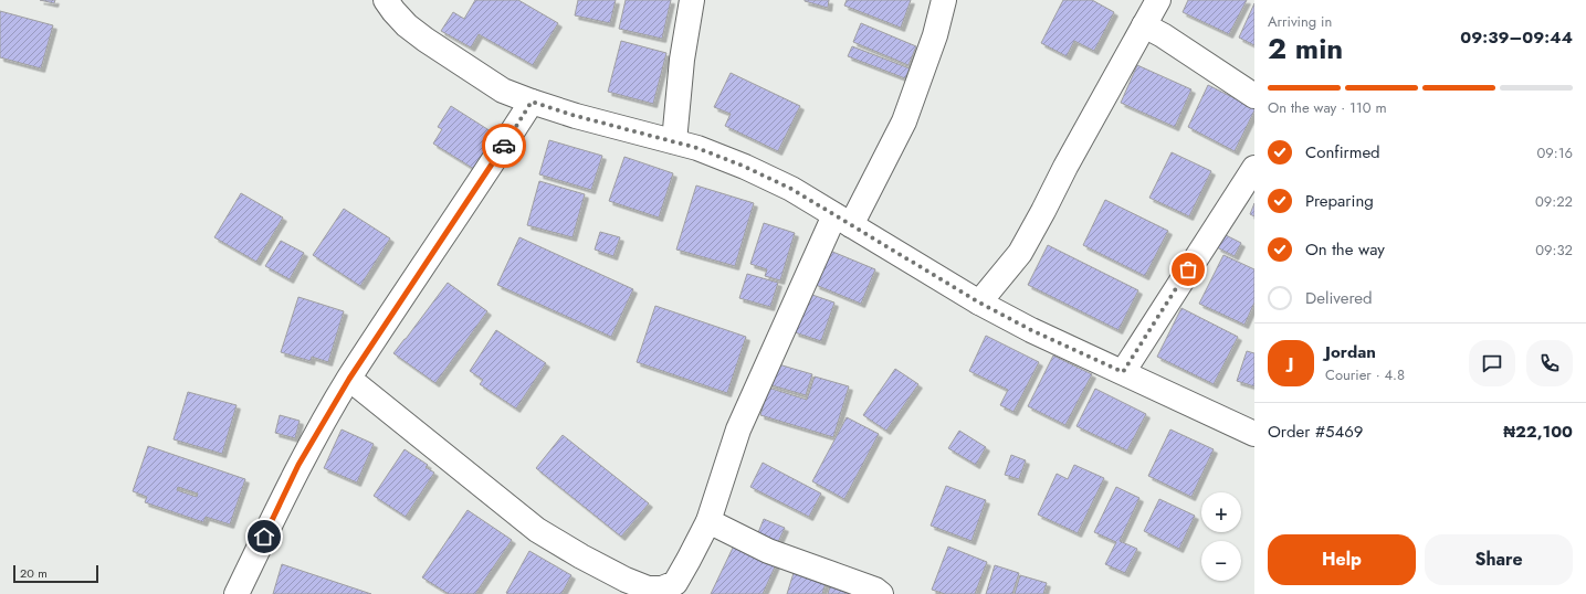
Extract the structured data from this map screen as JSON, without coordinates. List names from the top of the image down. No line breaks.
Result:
{"scale_bar":"20 m","page":{"heading":["2 min","Arriving in","09:39–09:44"],"panel":["Jordan","Courier · 4.8","Order #5469","₦22,100"],"bar":"On the way · 110 m","list":[["Confirmed","09:16"],["Preparing","09:22"],["On the way","09:32"],"Delivered"],"round":"J","map_buttons":["+","−"],"buttons":["Help","Share"],"scale":"20 m"}}
